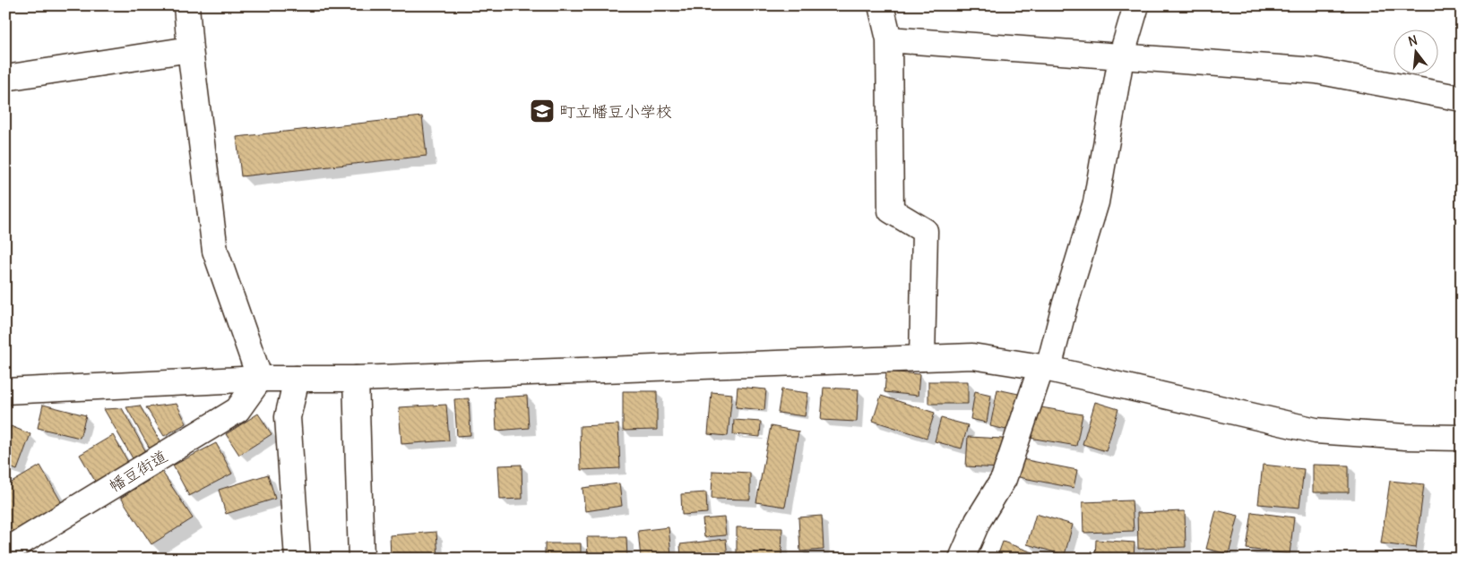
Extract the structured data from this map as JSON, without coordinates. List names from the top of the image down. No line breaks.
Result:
{"streets":{"street":["幡豆街道"]},"places":{"school or university":["町立幡豆小学校"]},"north":"top"}
